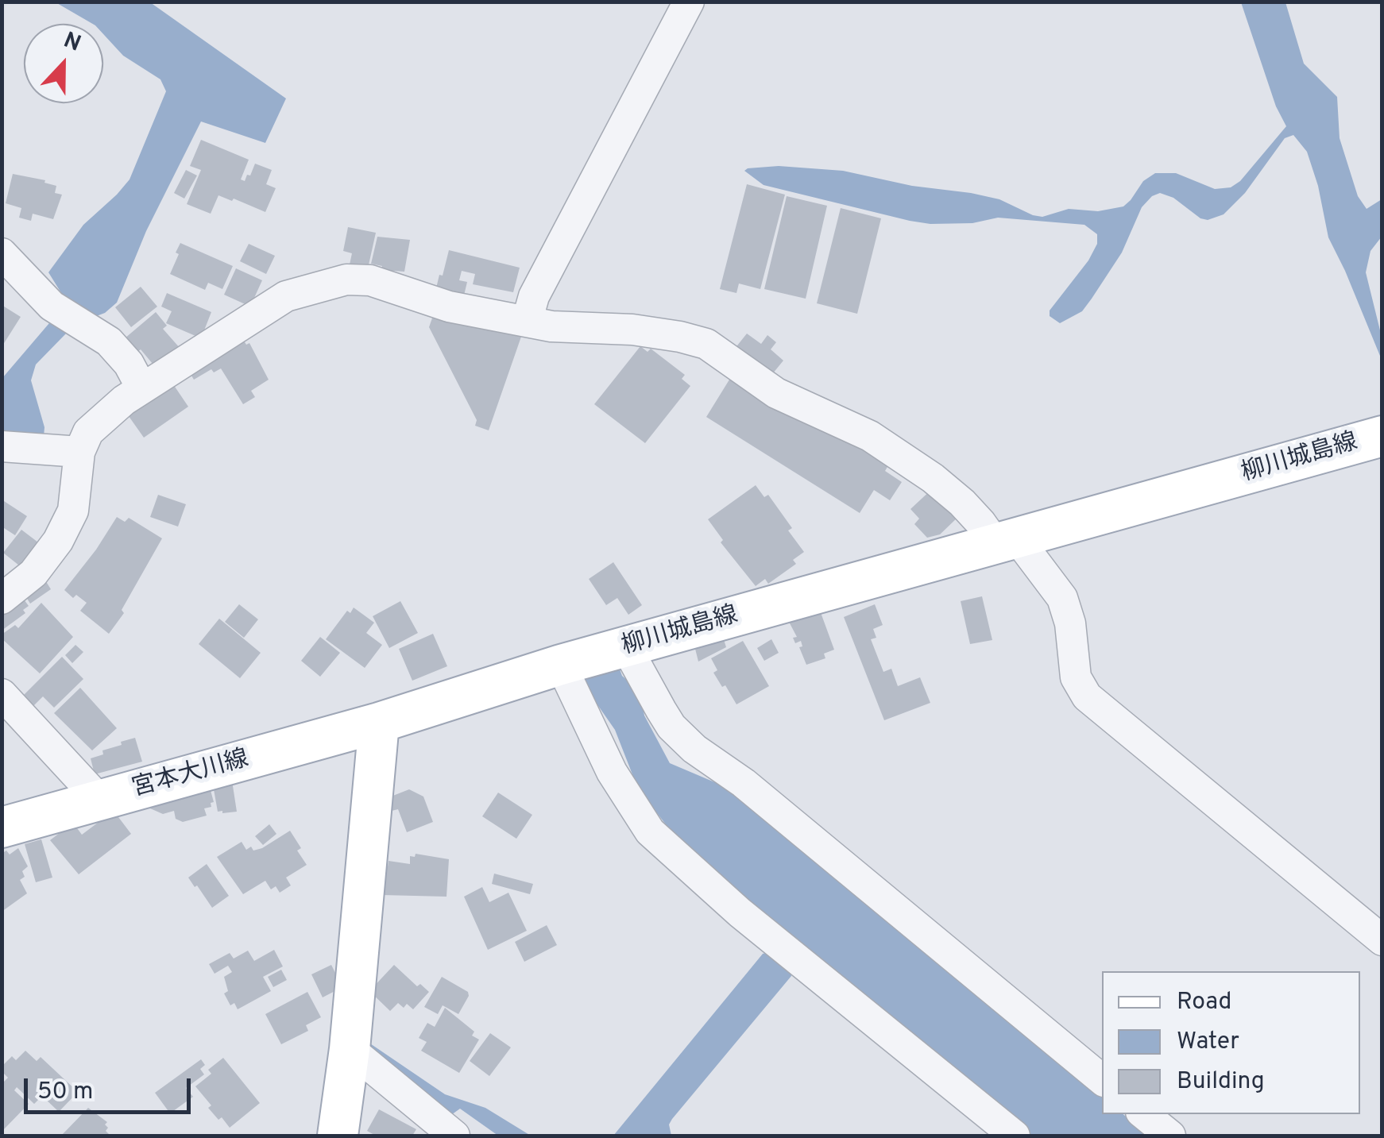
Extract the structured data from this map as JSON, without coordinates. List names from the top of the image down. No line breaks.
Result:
{"streets":{"main road":["柳川城島線","宮本大川線"]},"crossings":[["柳川城島線","宮本大川線"]],"legend":["Road","Water","Building"],"scale_bar":"50 m","north":"top"}
